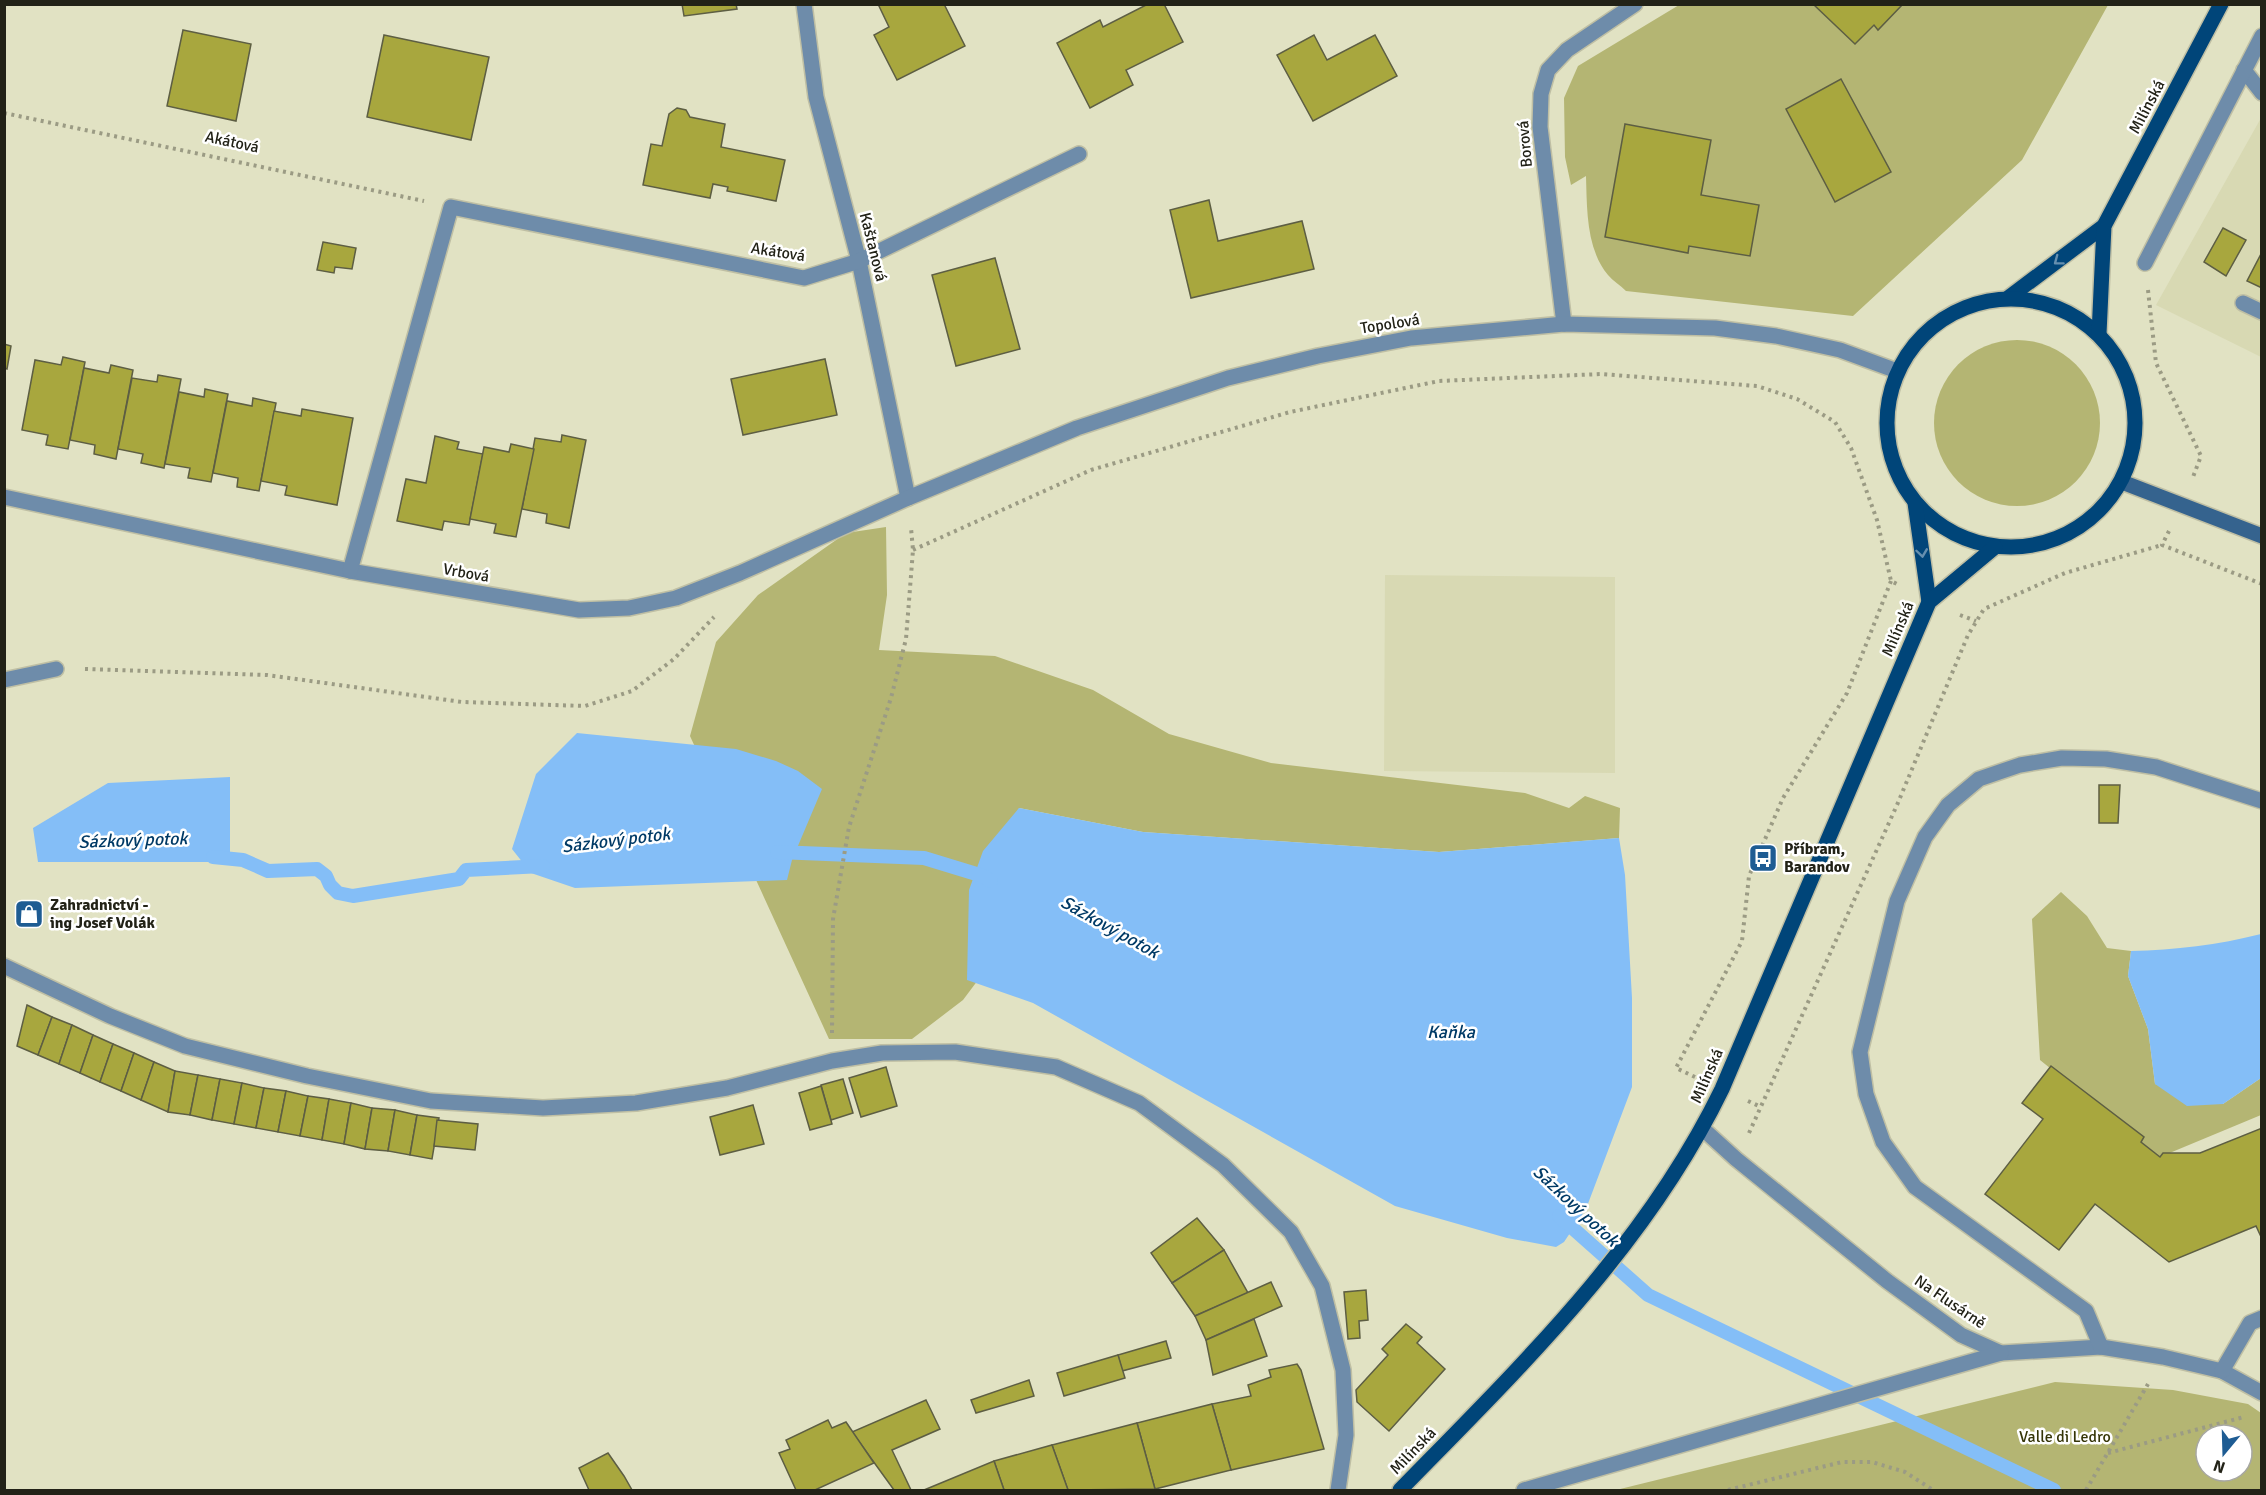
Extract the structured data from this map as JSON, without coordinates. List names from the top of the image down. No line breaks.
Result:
{"streets":{"main road":["Milínská"],"street":["Akátová","Borová","Kaštanová","Topolová","Vrbová","Na Flusárně"]},"crossings":[["Milínská","Topolová"],["Milínská","Na Flusárně"],["Akátová","Kaštanová"],["Borová","Topolová"],["Kaštanová","Topolová"],["Kaštanová","Vrbová"],["Topolová","Vrbová"]],"water":["Sázkový potok","Kaňka"],"parks":["Valle di Ledro"],"places":{"bus stop":["Příbram, Barandov"],"shop":["Zahradnictví - ing Josef Volák"]},"north":"bottom"}
